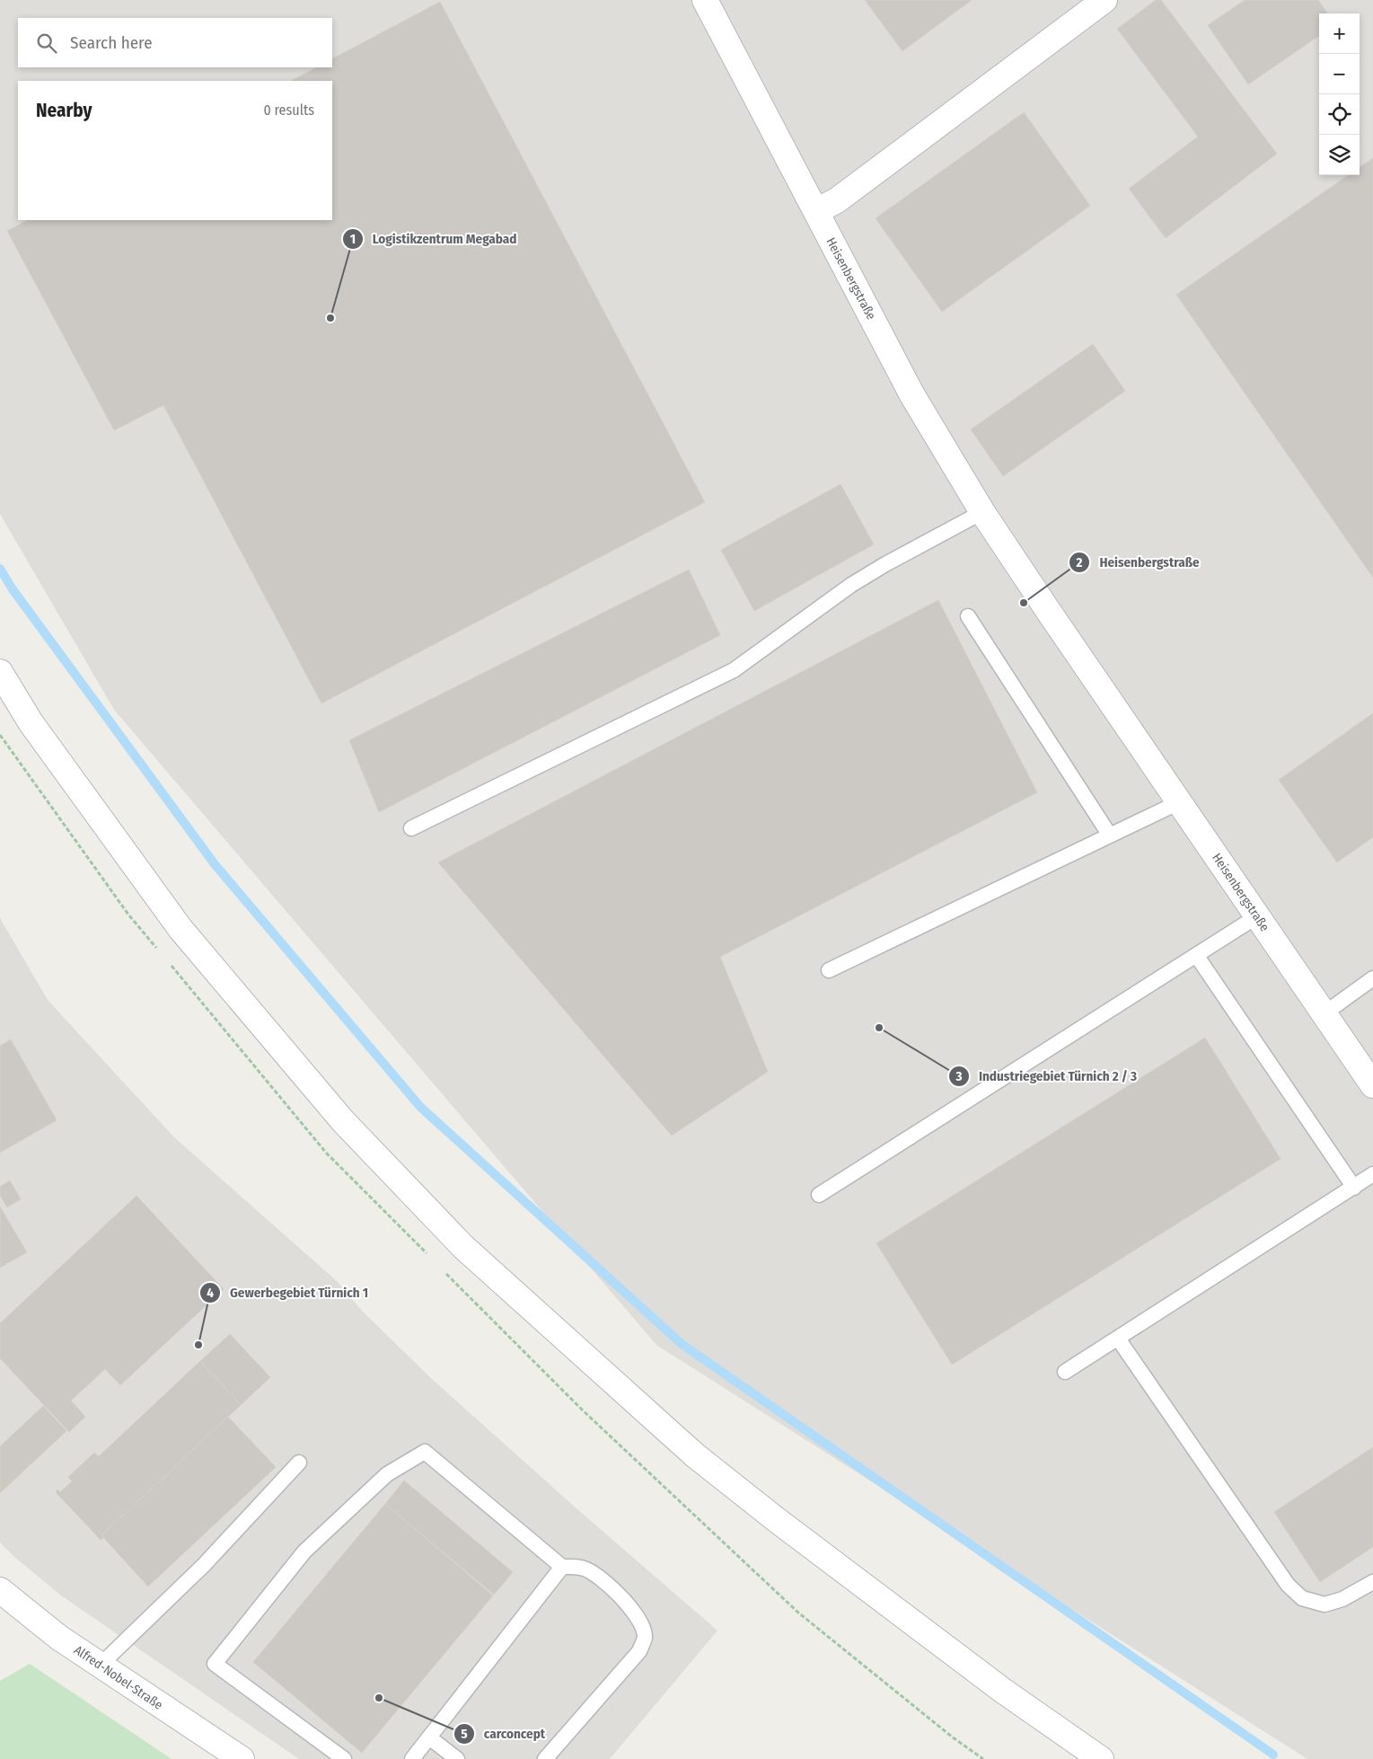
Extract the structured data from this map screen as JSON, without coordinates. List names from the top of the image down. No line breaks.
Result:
{"streets":{"street":["Heisenbergstraße","Alfred-Nobel-Straße"]},"places":["Logistikzentrum Megabad","Heisenbergstraße","Industriegebiet Türnich 2 / 3","Gewerbegebiet Türnich 1","carconcept"],"page":{"map_buttons":["+","−"],"search":"Search here","heading":["Nearby","0 results"]}}
